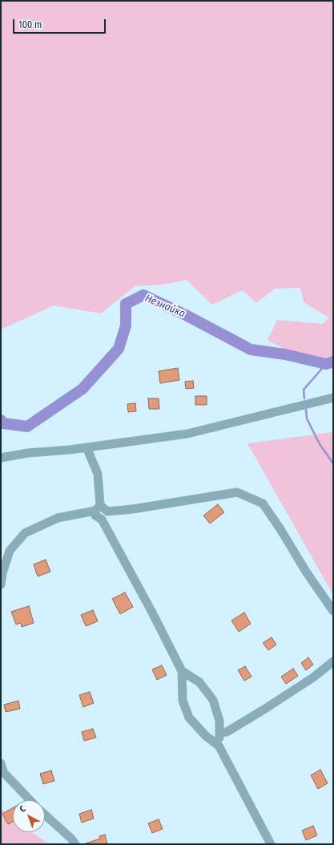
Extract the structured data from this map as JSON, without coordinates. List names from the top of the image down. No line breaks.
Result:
{"water":["Незнайка"],"scale_bar":"100 m","north":"top left"}
